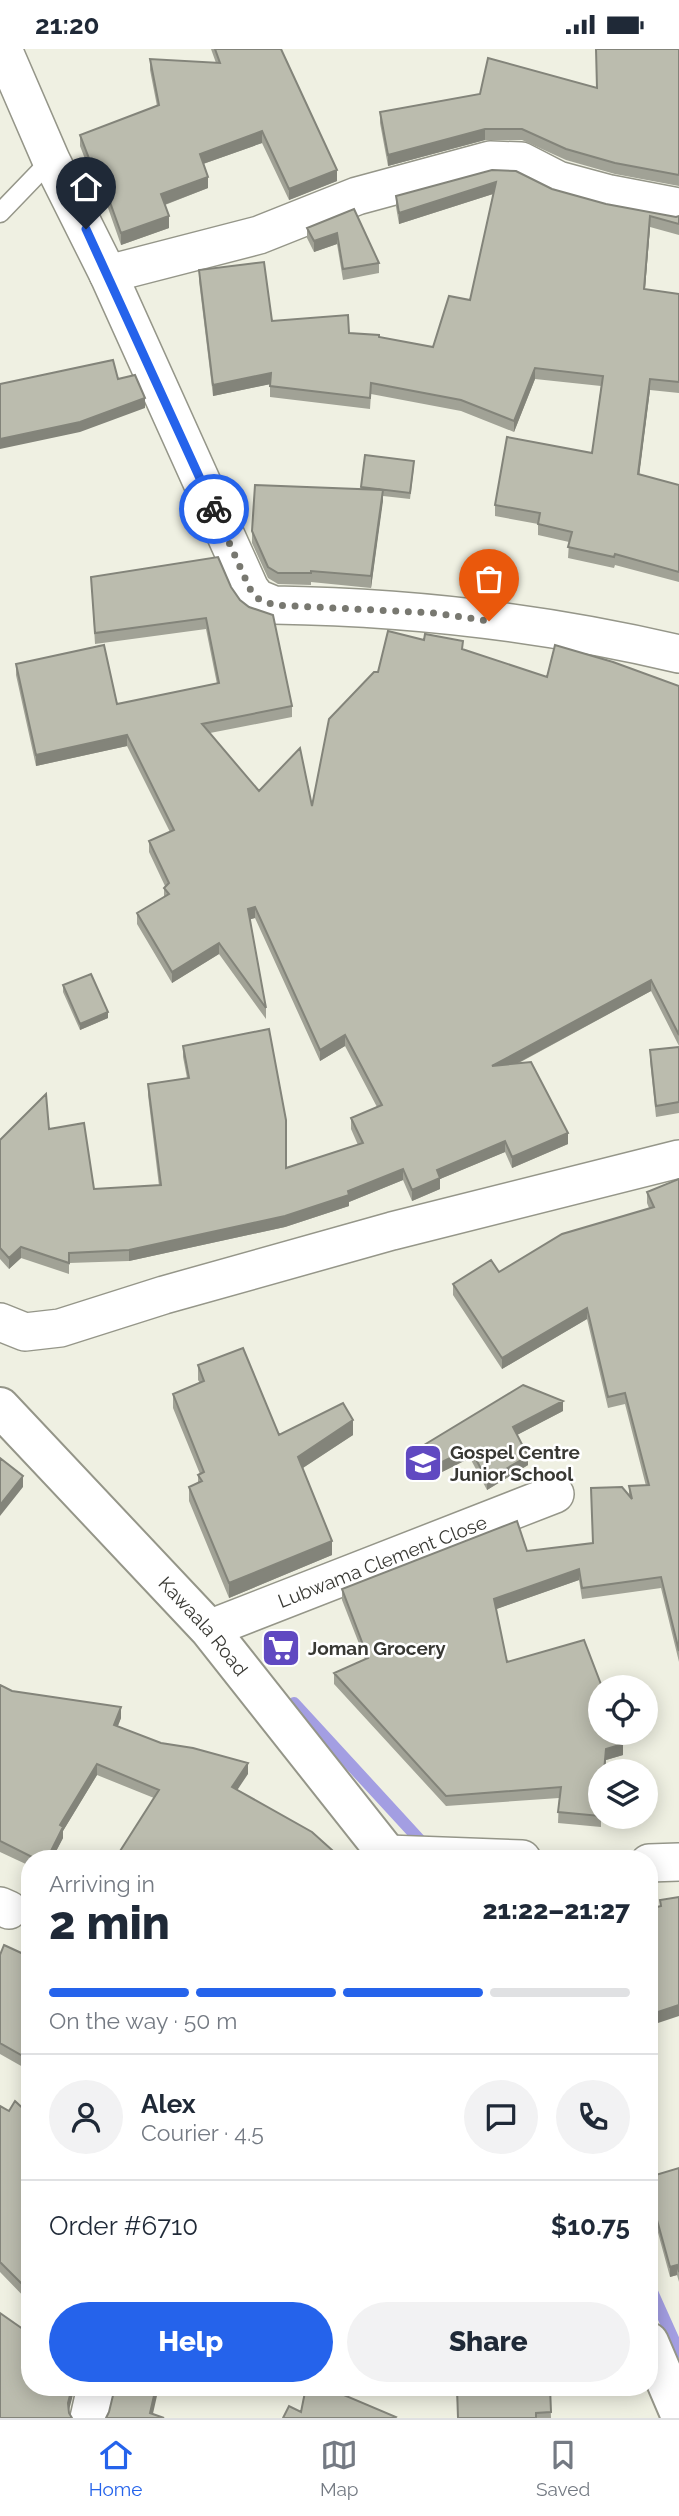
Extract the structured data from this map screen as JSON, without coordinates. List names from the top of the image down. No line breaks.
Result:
{"streets":{"street":["Lubwama Clement Close","Kawaala Road"]},"crossings":[["Lubwama Clement Close","Kawaala Road"]],"places":{"school or university":["Gospel Centre Junior School"],"supermarket":["Joman Grocery"]},"page":{"status":"21:20","heading":["2 min","Arriving in","21:22–21:27"],"panel":["Alex","Courier · 4.5","Order #6710","$10.75"],"bar":"On the way · 50 m","buttons":["Help","Share"],"tabs":["Home","Map","Saved"]}}
